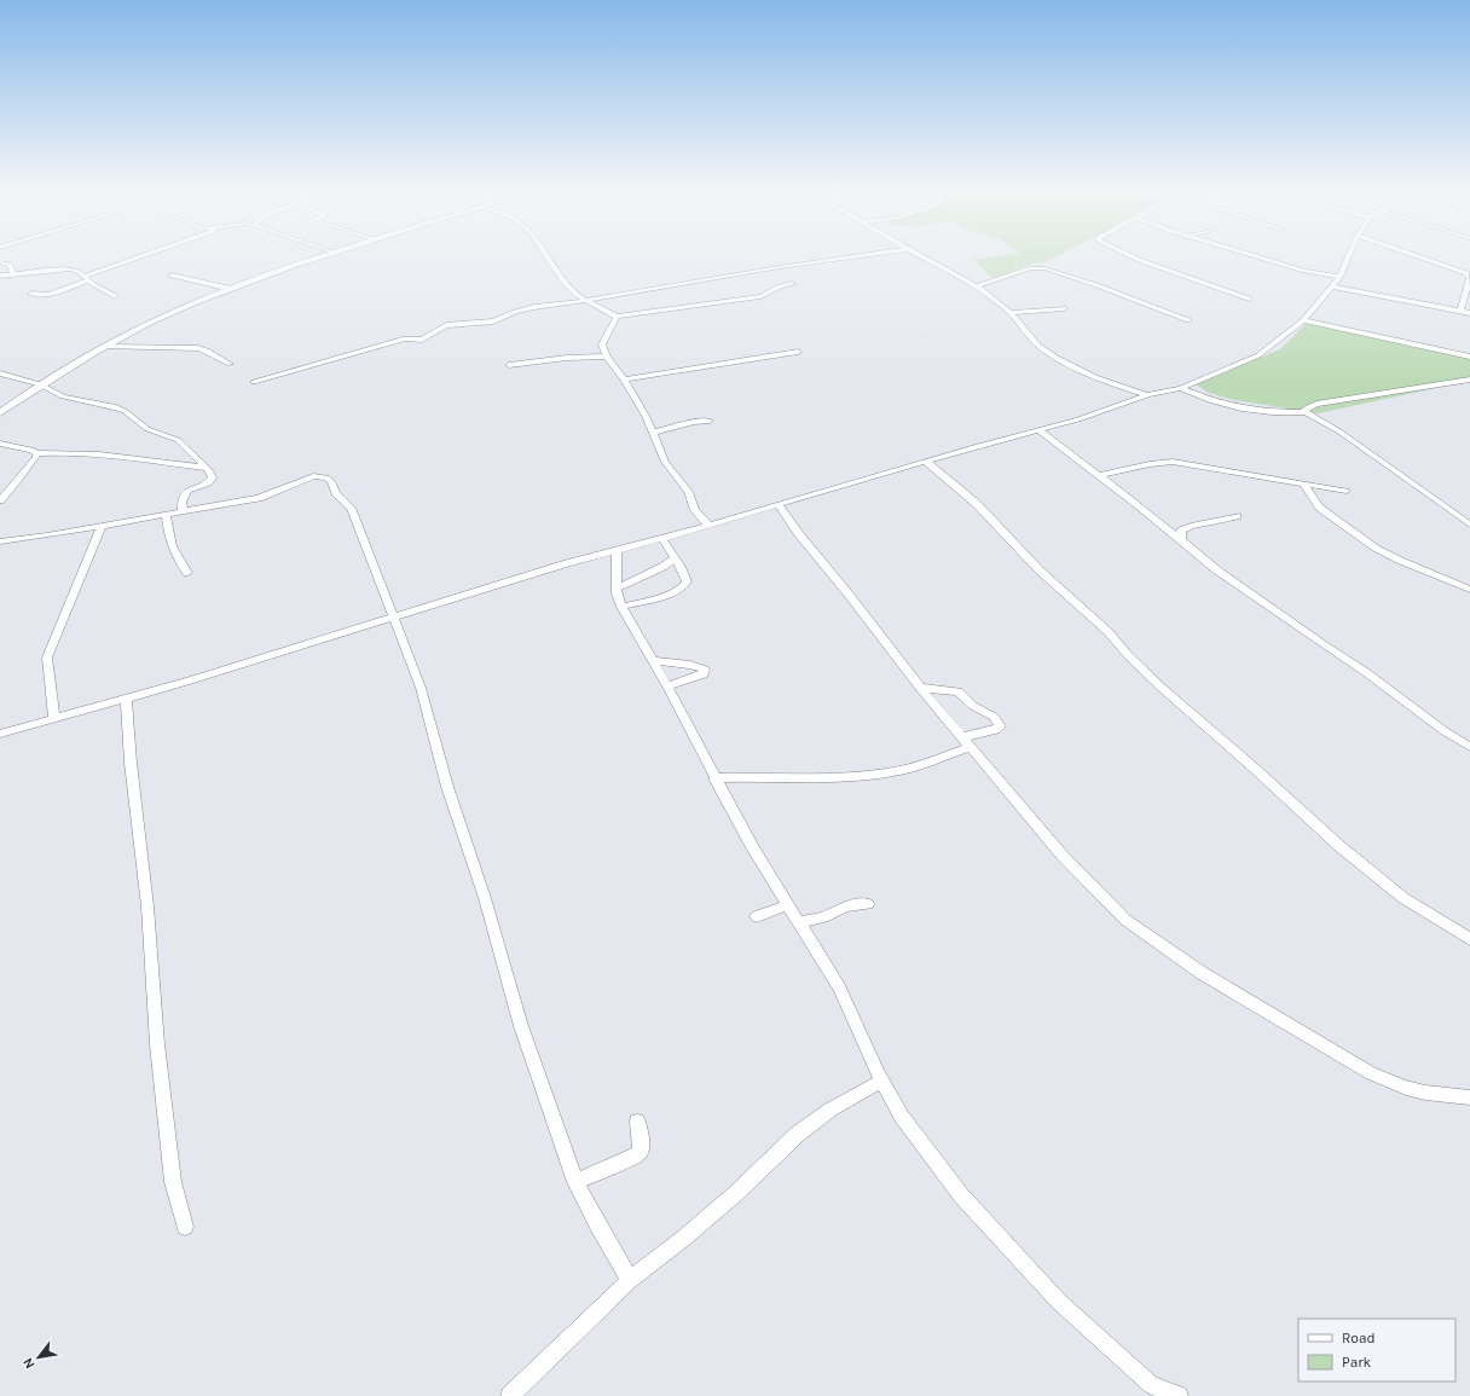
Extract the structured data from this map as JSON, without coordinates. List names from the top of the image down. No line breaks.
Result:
{"legend":["Road","Park"],"north":"bottom left"}
